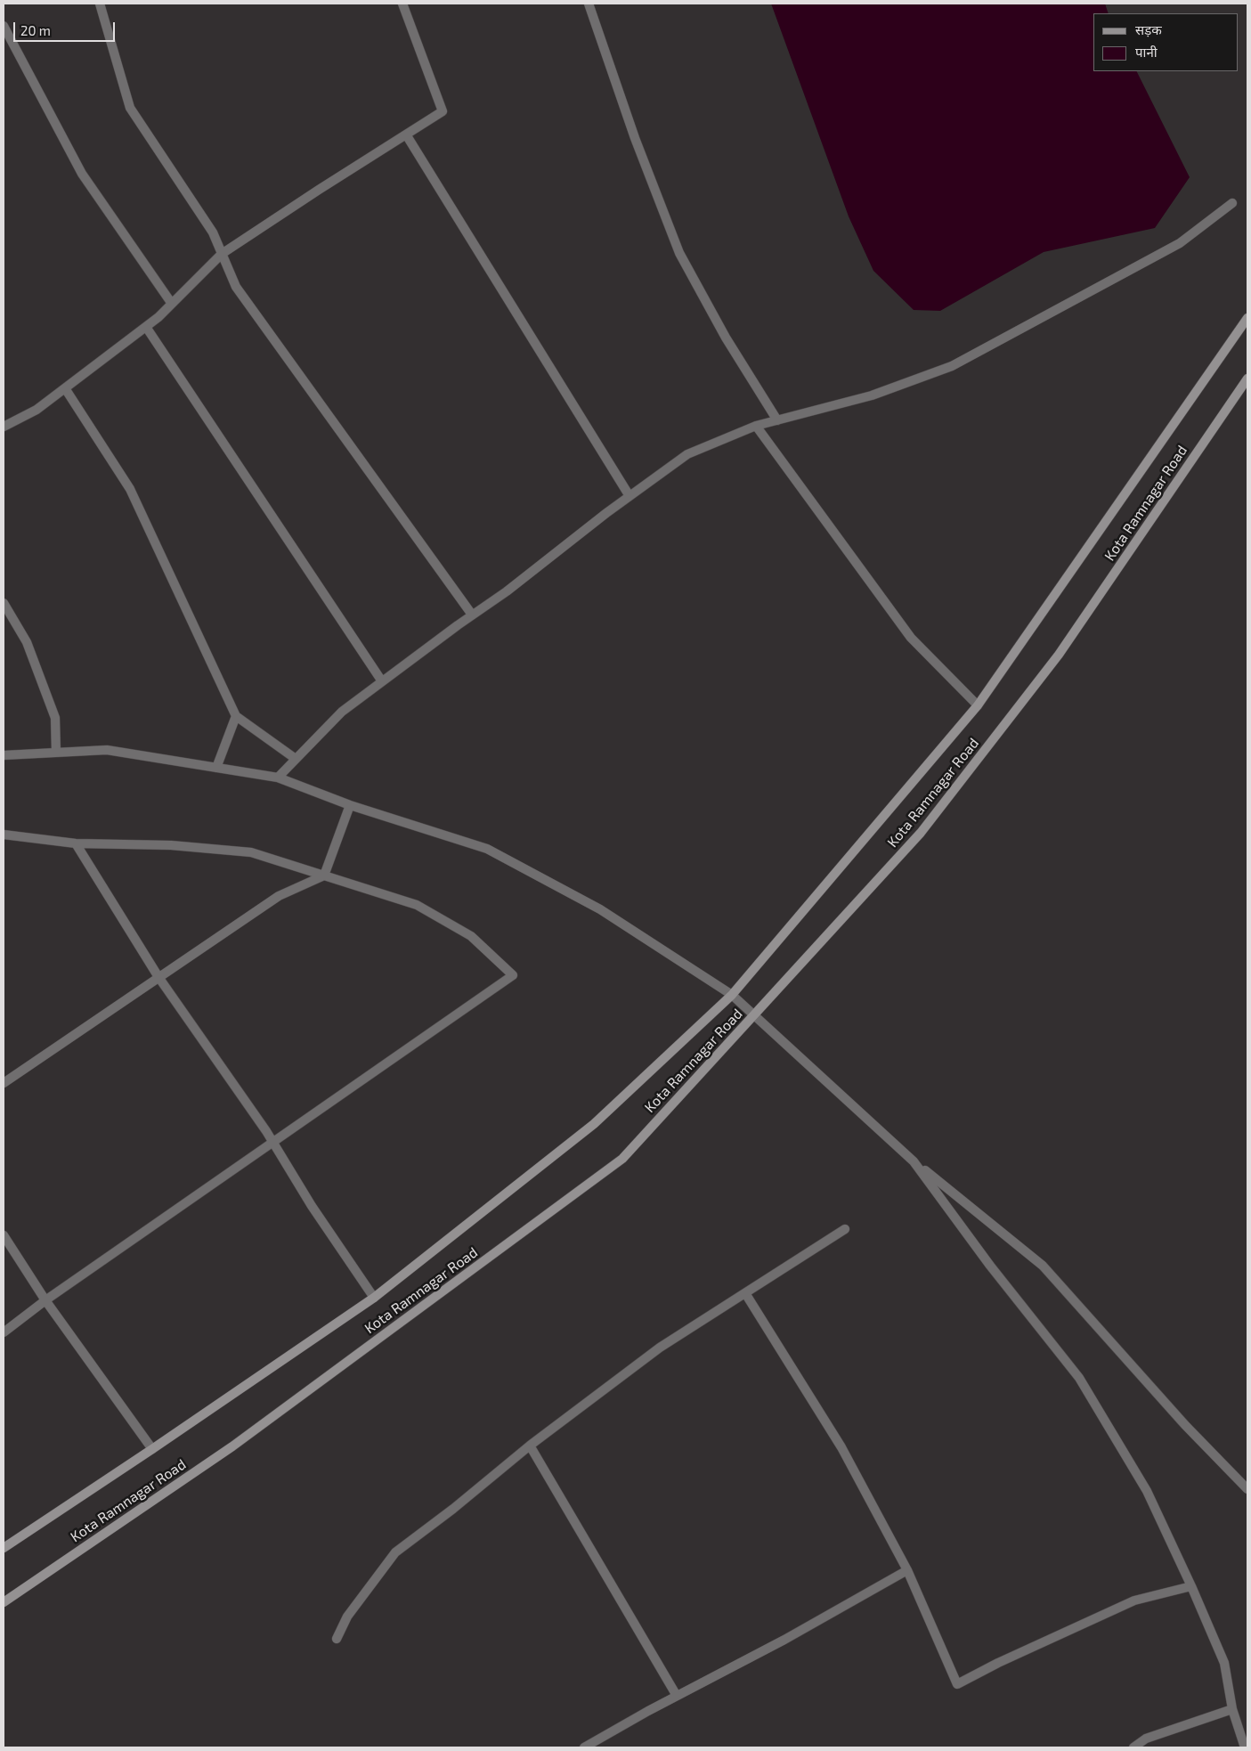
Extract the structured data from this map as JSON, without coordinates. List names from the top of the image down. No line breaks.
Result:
{"streets":{"street":["Kota Ramnagar Road"]},"legend":["सड़क","पानी"],"scale_bar":"20 m"}
